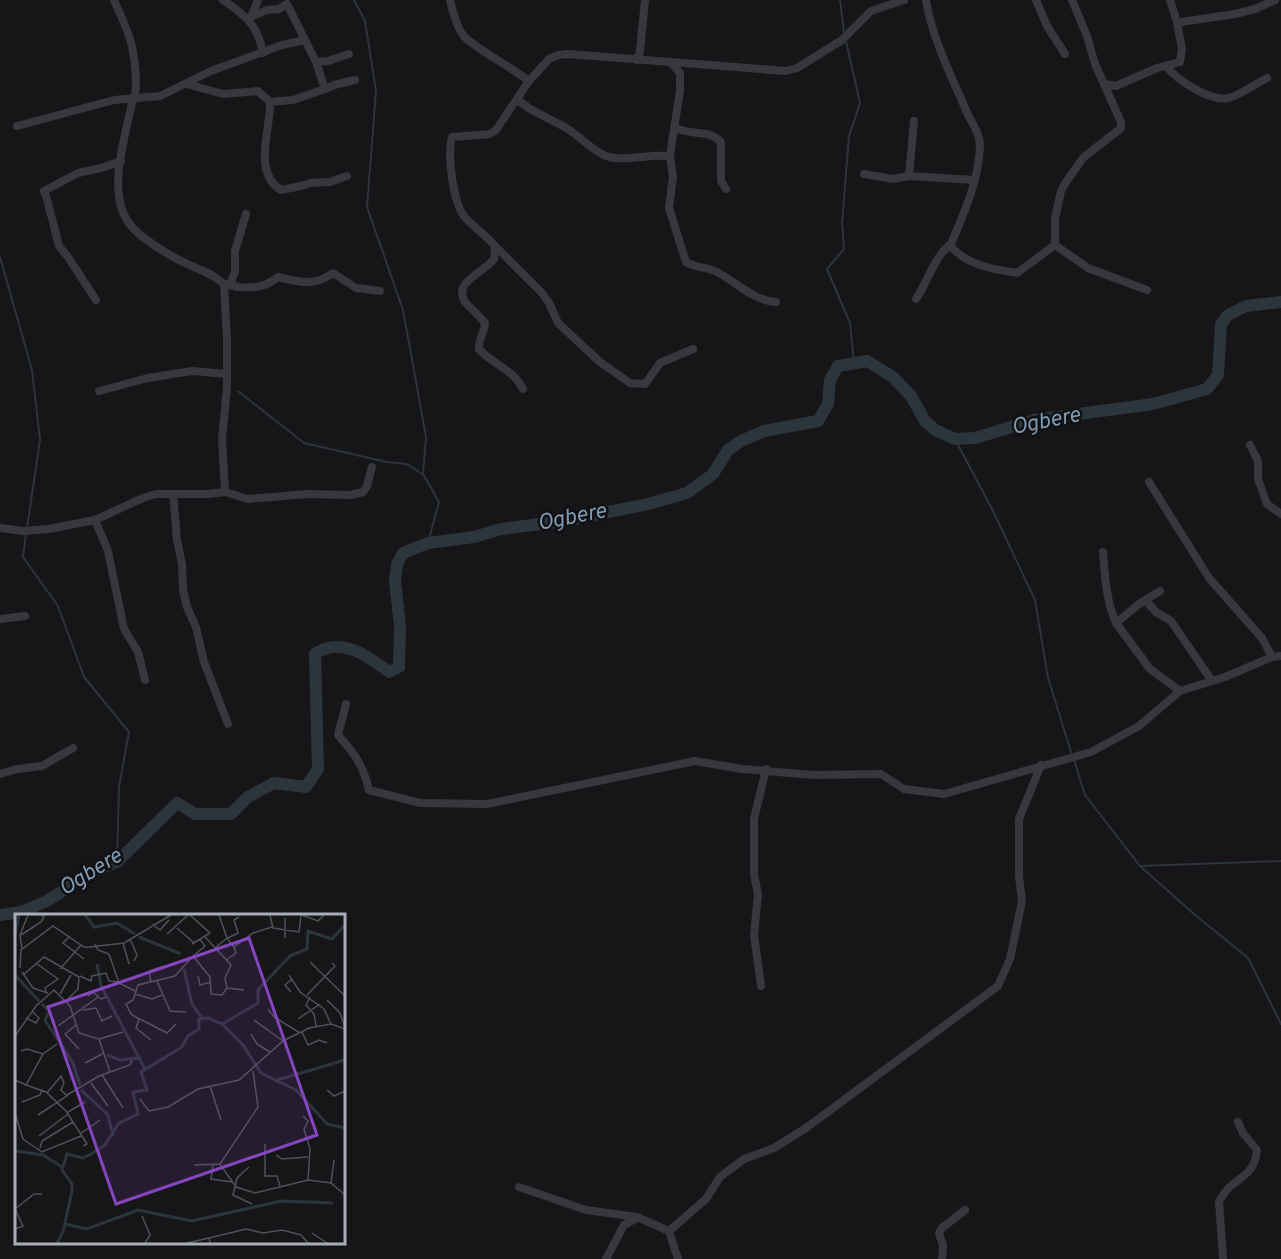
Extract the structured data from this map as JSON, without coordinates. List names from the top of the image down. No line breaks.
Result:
{"water":["Ogbere"]}
